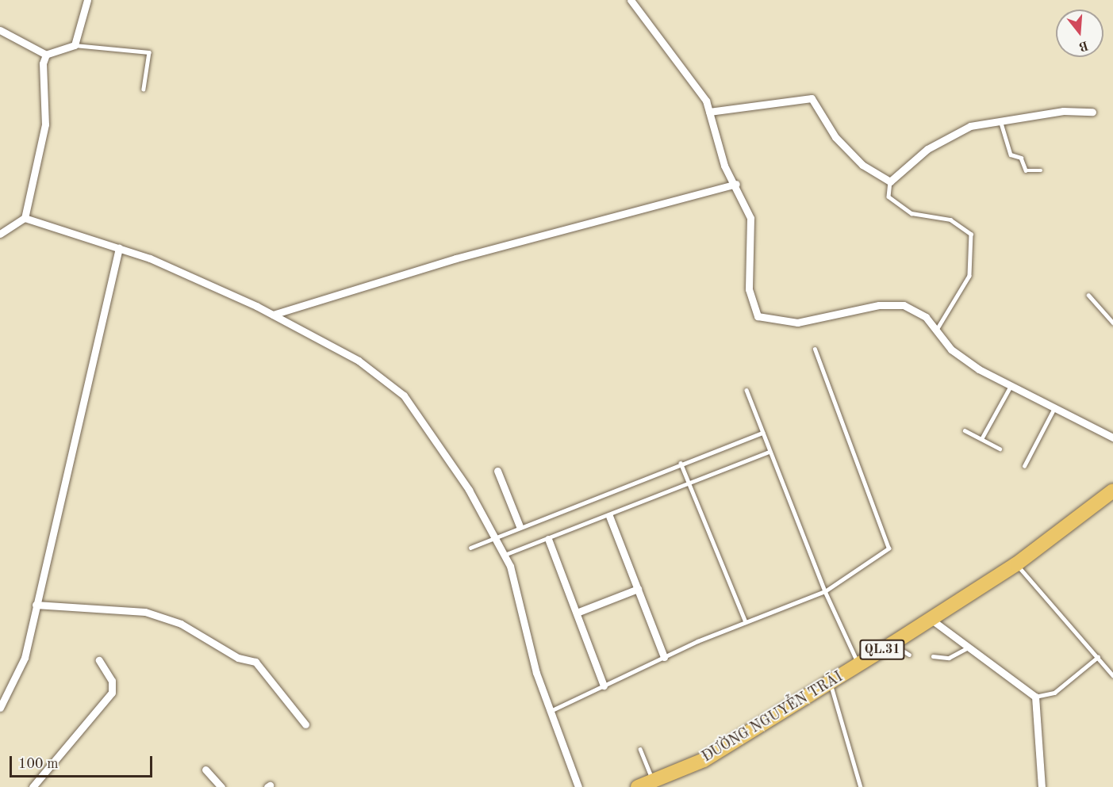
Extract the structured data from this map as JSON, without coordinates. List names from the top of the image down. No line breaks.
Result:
{"streets":{"highway":["QL.31","ĐƯỜNG NGUYỄN TRÃI"]},"scale_bar":"100 m","north":"bottom"}
